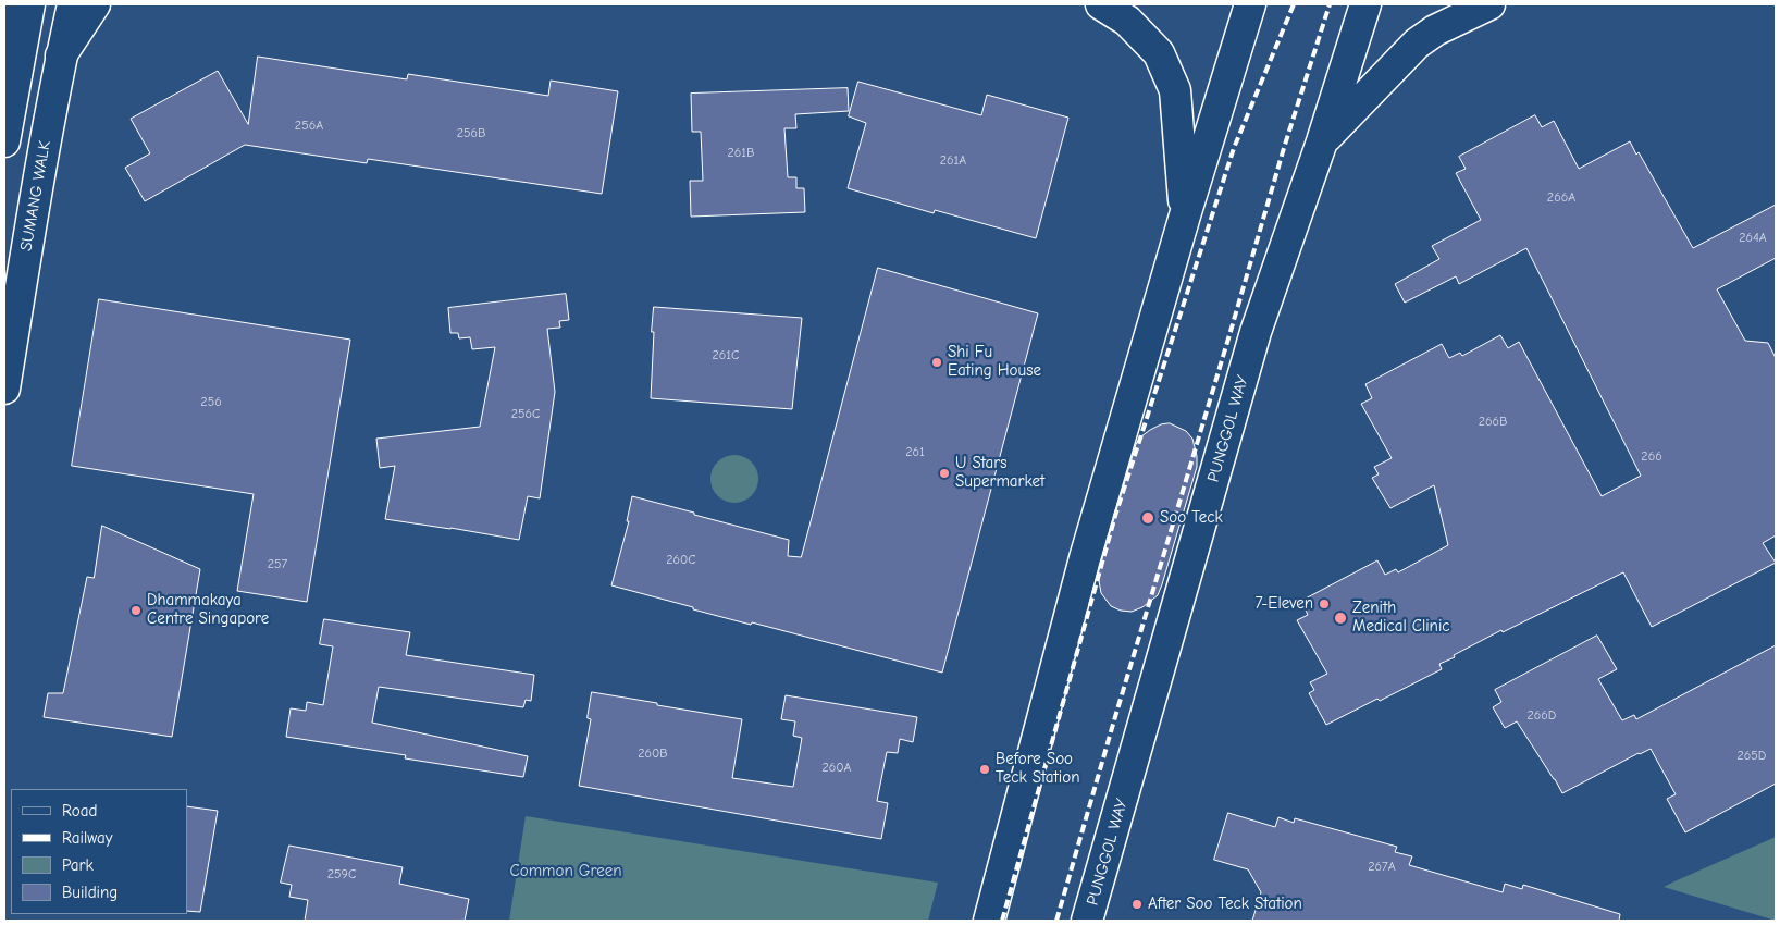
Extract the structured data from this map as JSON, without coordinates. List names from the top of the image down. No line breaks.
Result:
{"streets":{"main road":["SUMANG WALK","PUNGGOL WAY"]},"parks":["Common Green"],"places":["Shi Fu Eating House","U Stars Supermarket","Soo Teck","7-Eleven","Dhammakaya Centre Singapore","Zenith Medical Clinic","Before Soo Teck Station","After Soo Teck Station"],"house_numbers":["256A","256B","261B","261A","266A","264A","261C","256","256C","266B","261","266","260C","257","266D","260B","265D","260A","267A","259C"],"legend":["Road","Railway","Park","Building"]}
